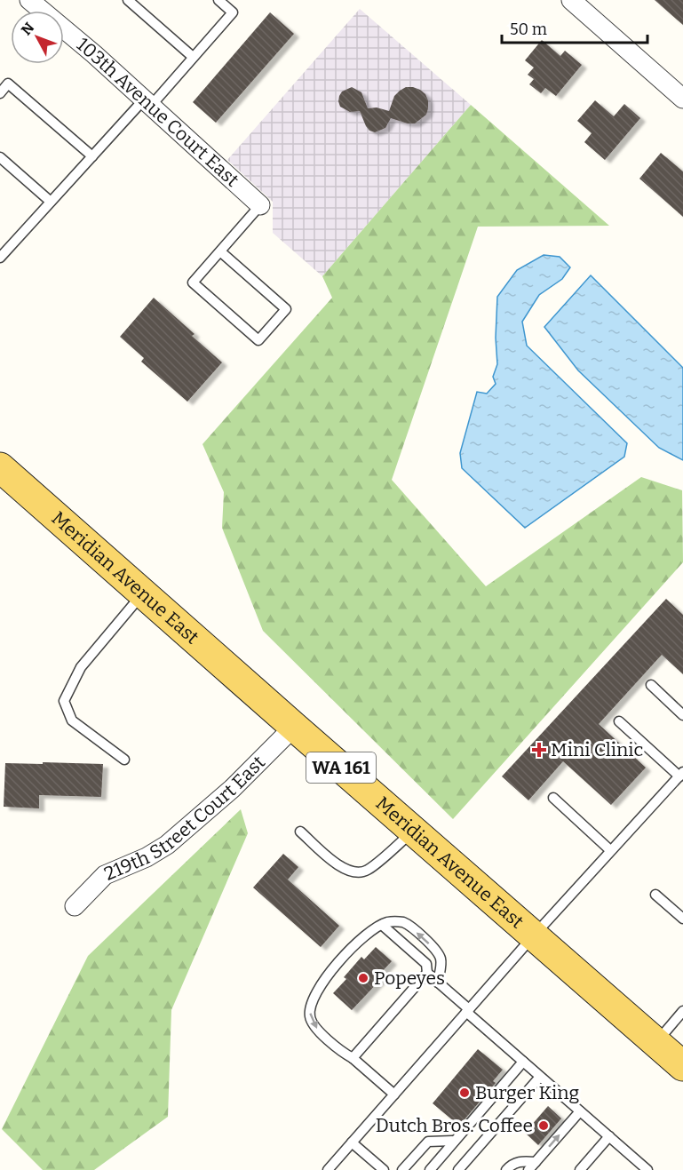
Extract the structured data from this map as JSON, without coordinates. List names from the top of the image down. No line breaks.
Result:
{"streets":{"main road":["Meridian Avenue East","WA 161"],"street":["103th Avenue Court East","219th Street Court East"]},"crossings":[["Meridian Avenue East","219th Street Court East"]],"places":{"health":["Mini Clinic"],"other":["Popeyes","Burger King","Dutch Bros. Coffee"]},"scale_bar":"50 m","north":"top left"}
